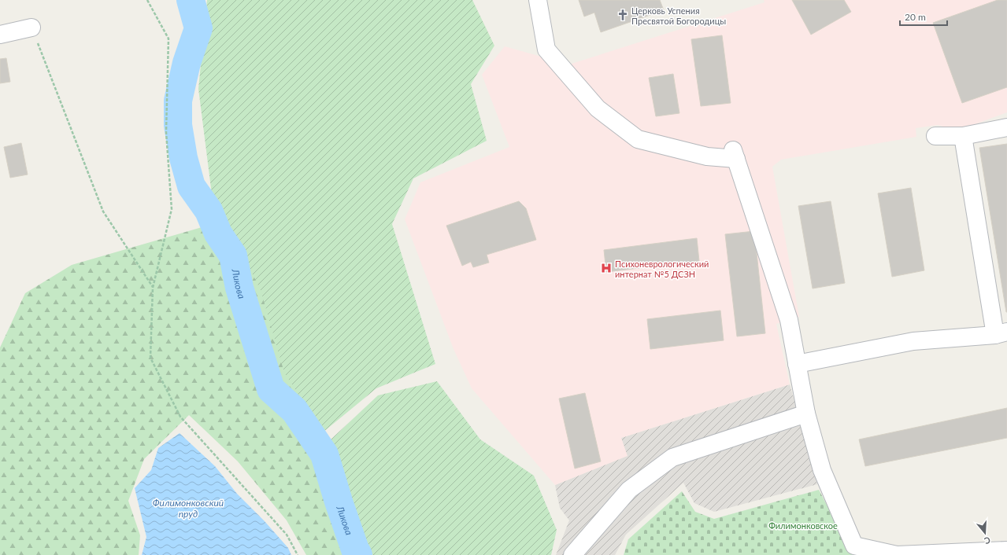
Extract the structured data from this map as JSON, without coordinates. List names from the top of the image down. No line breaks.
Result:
{"water":["Ликова","Филимонковский пруд"],"parks":["Филимонковское"],"places":{"church":["Церковь Успения Пресвятой Богородицы"],"hospital":["Психоневрологический интернат №5 ДСЗН"]},"scale_bar":"20 m","north":"bottom"}
